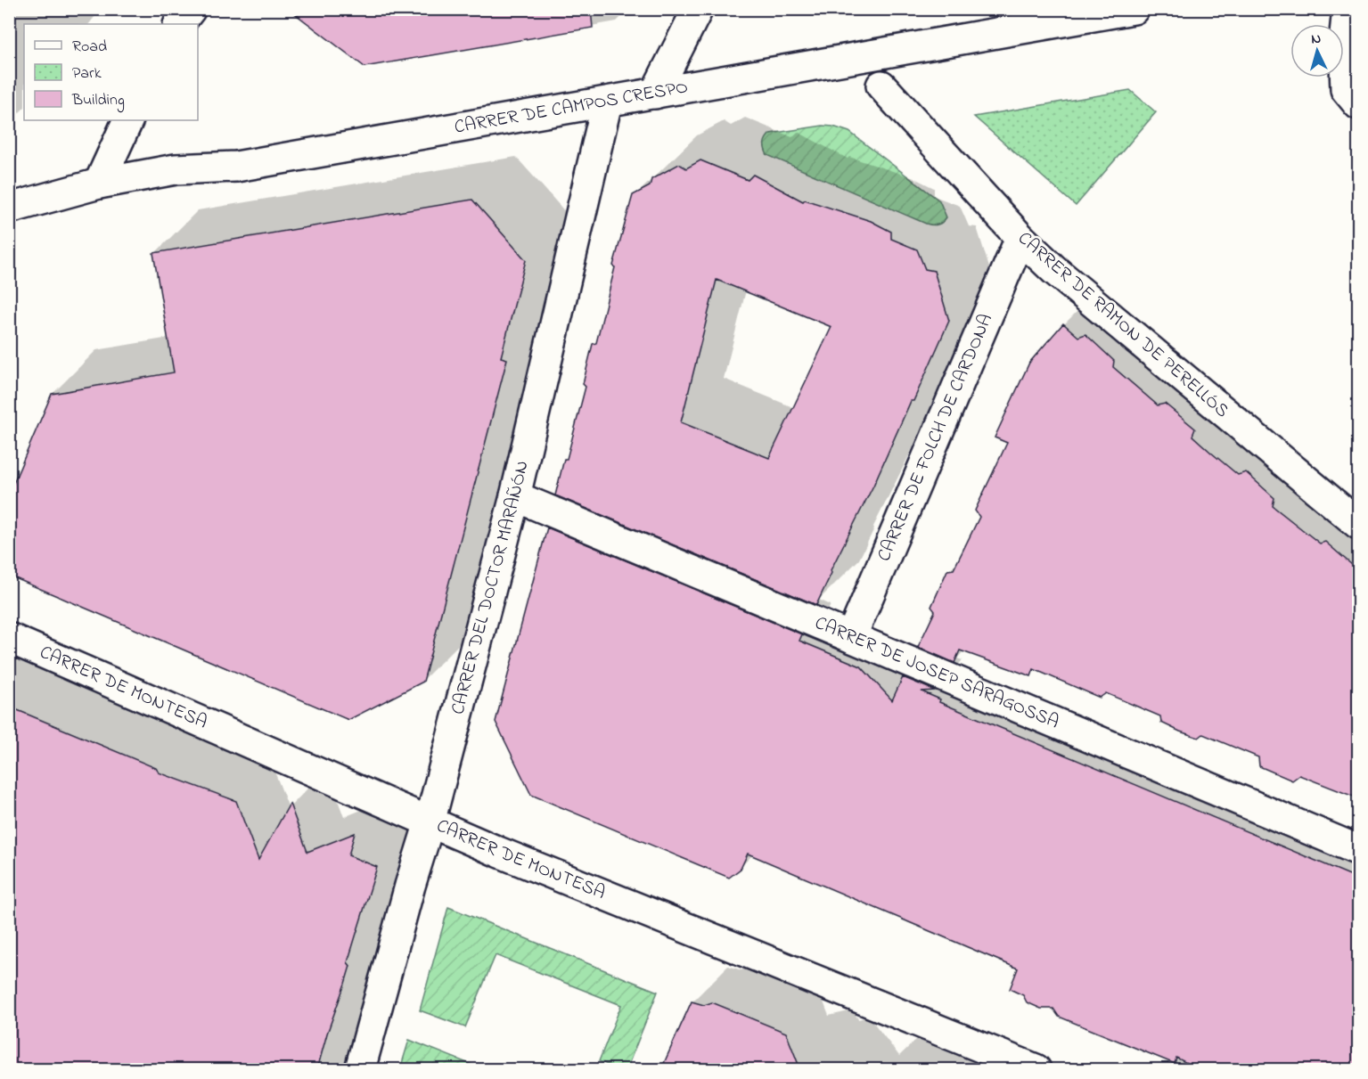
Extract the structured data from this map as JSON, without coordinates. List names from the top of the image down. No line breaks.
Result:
{"streets":{"street":["CARRER DE CAMPOS CRESPO","CARRER DE RAMON DE PERELLÓS","CARRER DE FOLCH DE CARDONA","CARRER DEL DOCTOR MARAÑÓN","CARRER DE JOSEP SARAGOSSA","CARRER DE MONTESA"]},"crossings":[["CARRER DE CAMPOS CRESPO","CARRER DEL DOCTOR MARAÑÓN"],["CARRER DE RAMON DE PERELLÓS","CARRER DE FOLCH DE CARDONA"],["CARRER DE FOLCH DE CARDONA","CARRER DE JOSEP SARAGOSSA"],["CARRER DEL DOCTOR MARAÑÓN","CARRER DE JOSEP SARAGOSSA"],["CARRER DEL DOCTOR MARAÑÓN","CARRER DE MONTESA"]],"legend":["Road","Park","Building"],"north":"top"}
